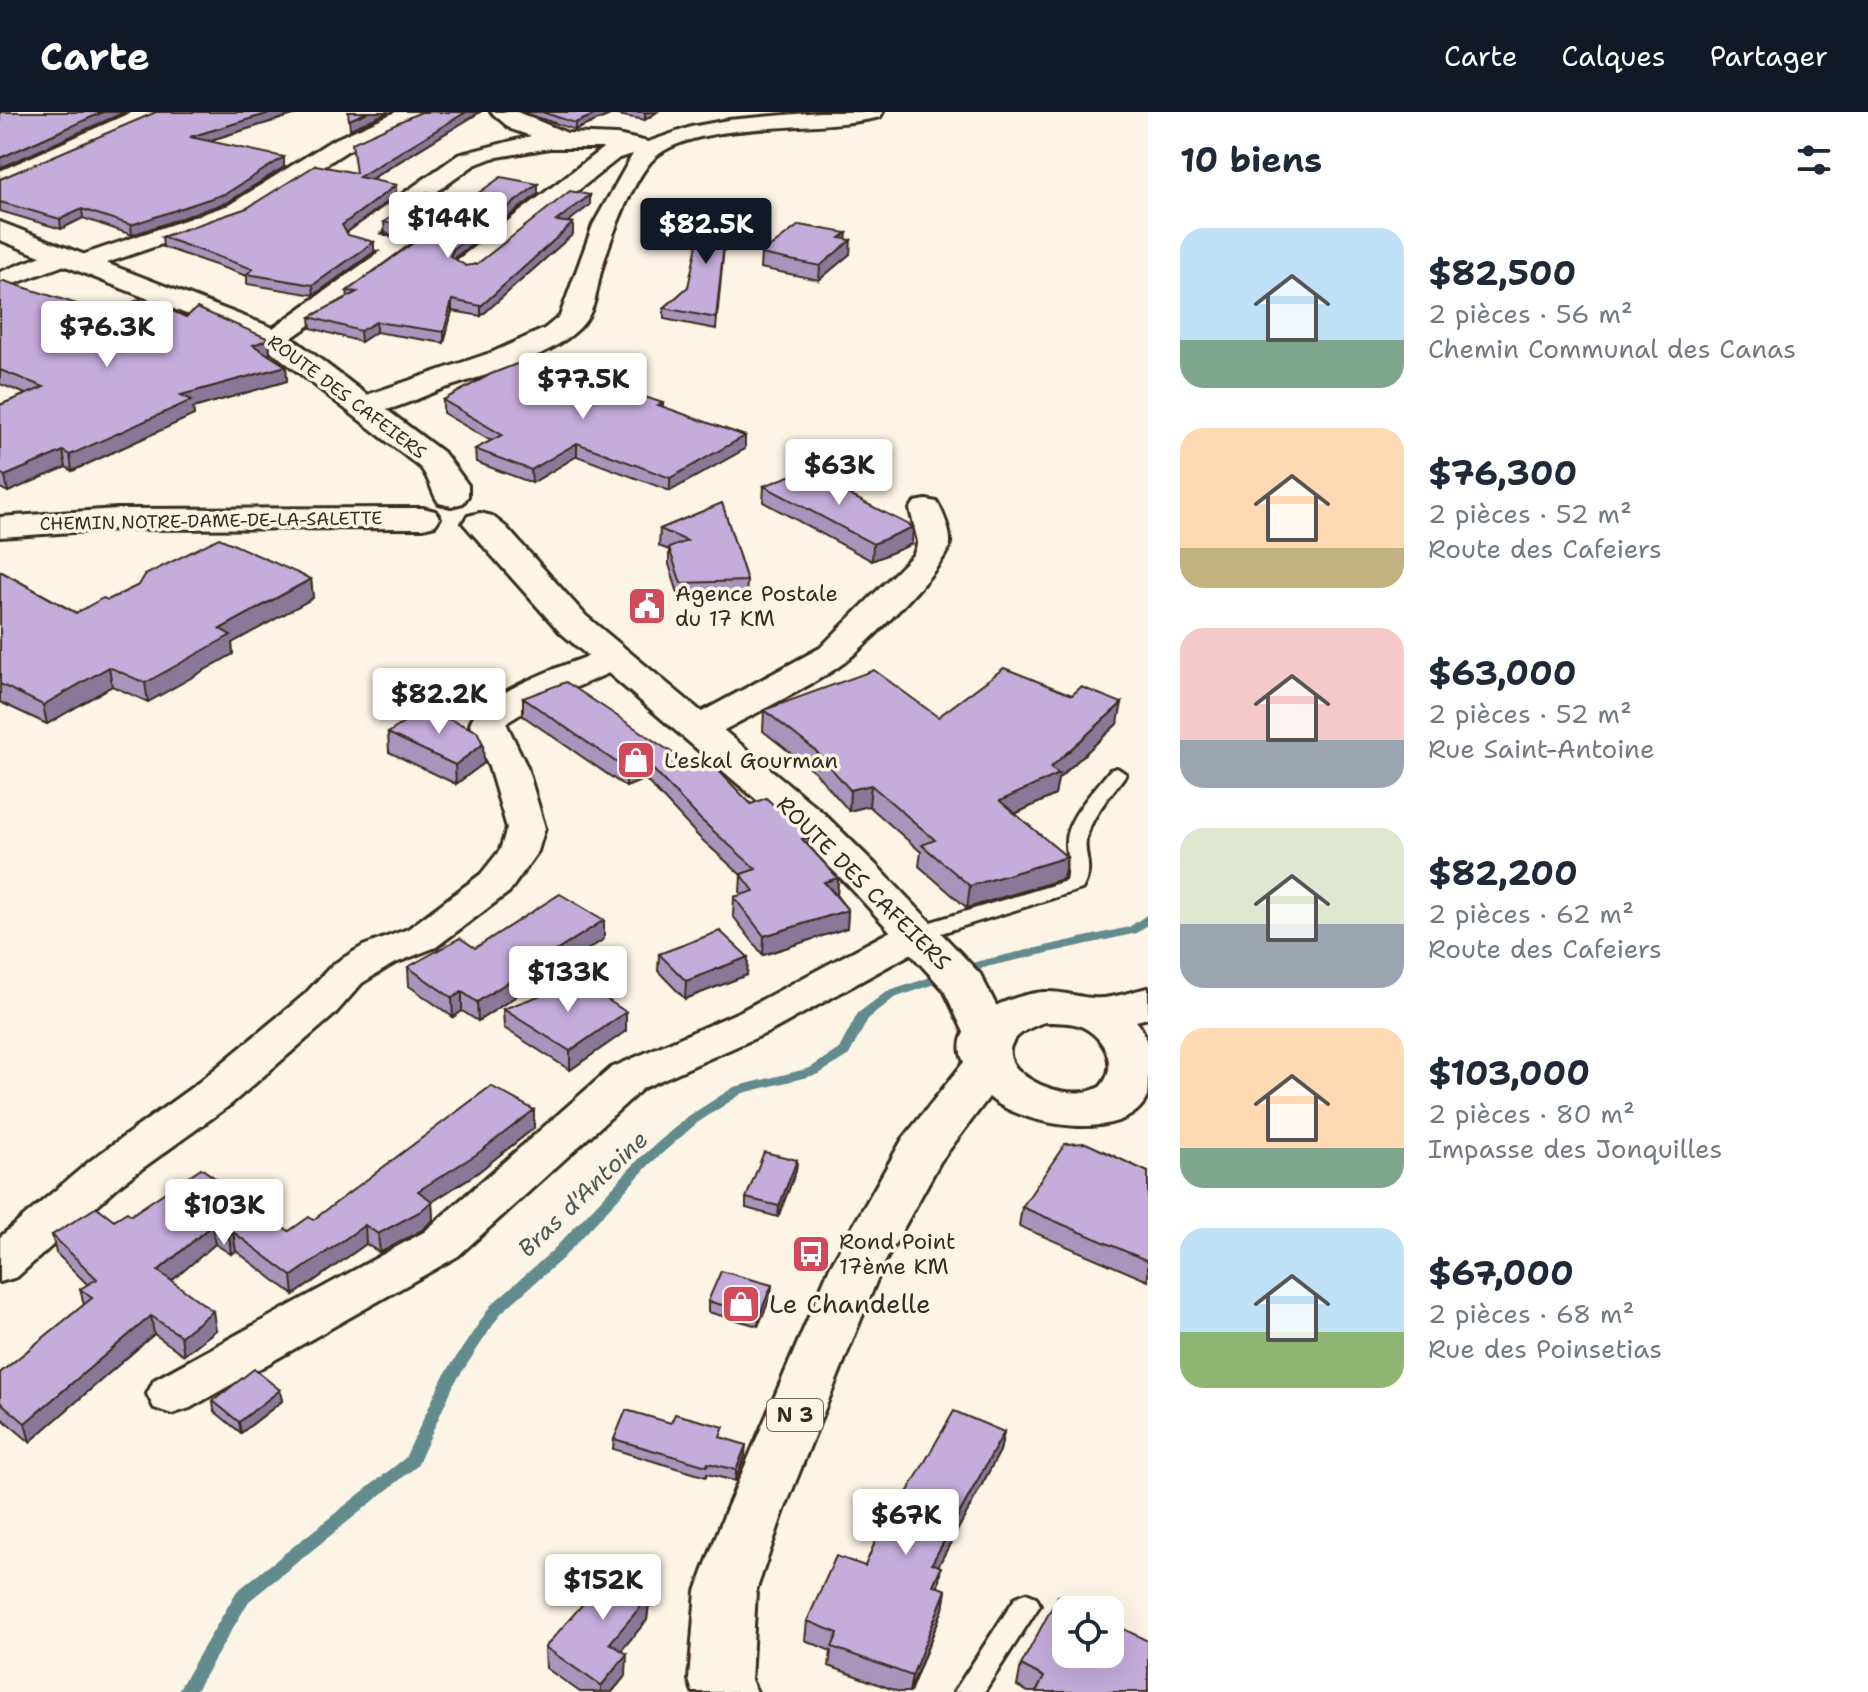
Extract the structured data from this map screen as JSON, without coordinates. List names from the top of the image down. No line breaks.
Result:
{"streets":{"street":["ROUTE DES CAFEIERS","CHEMIN NOTRE-DAME-DE-LA-SALETTE","N 3"]},"crossings":[["ROUTE DES CAFEIERS","CHEMIN NOTRE-DAME-DE-LA-SALETTE"],["ROUTE DES CAFEIERS","N 3"]],"water":["Bras d'Antoine"],"places":{"public building":["Agence Postale du 17 KM"],"shop":["L'eskal Gourman","Le Chandelle"],"bus stop":["Rond Point 17ème KM"]},"page":{"header":"Carte","nav":["Carte","Calques","Partager"],"heading":"10 biens","price":["$144K","$82.5K","$76.3K","$77.5K","$63K","$82.2K","$133K","$103K","$67K","$152K"],"list":[{"name":"$82,500","note":"2 pièces · 56 m² · Chemin Communal des Canas"},{"name":"$76,300","note":"2 pièces · 52 m² · Route des Cafeiers"},{"name":"$63,000","note":"2 pièces · 52 m² · Rue Saint-Antoine"},{"name":"$82,200","note":"2 pièces · 62 m² · Route des Cafeiers"},{"name":"$103,000","note":"2 pièces · 80 m² · Impasse des Jonquilles"},{"name":"$67,000","note":"2 pièces · 68 m² · Rue des Poinsetias"}]}}
